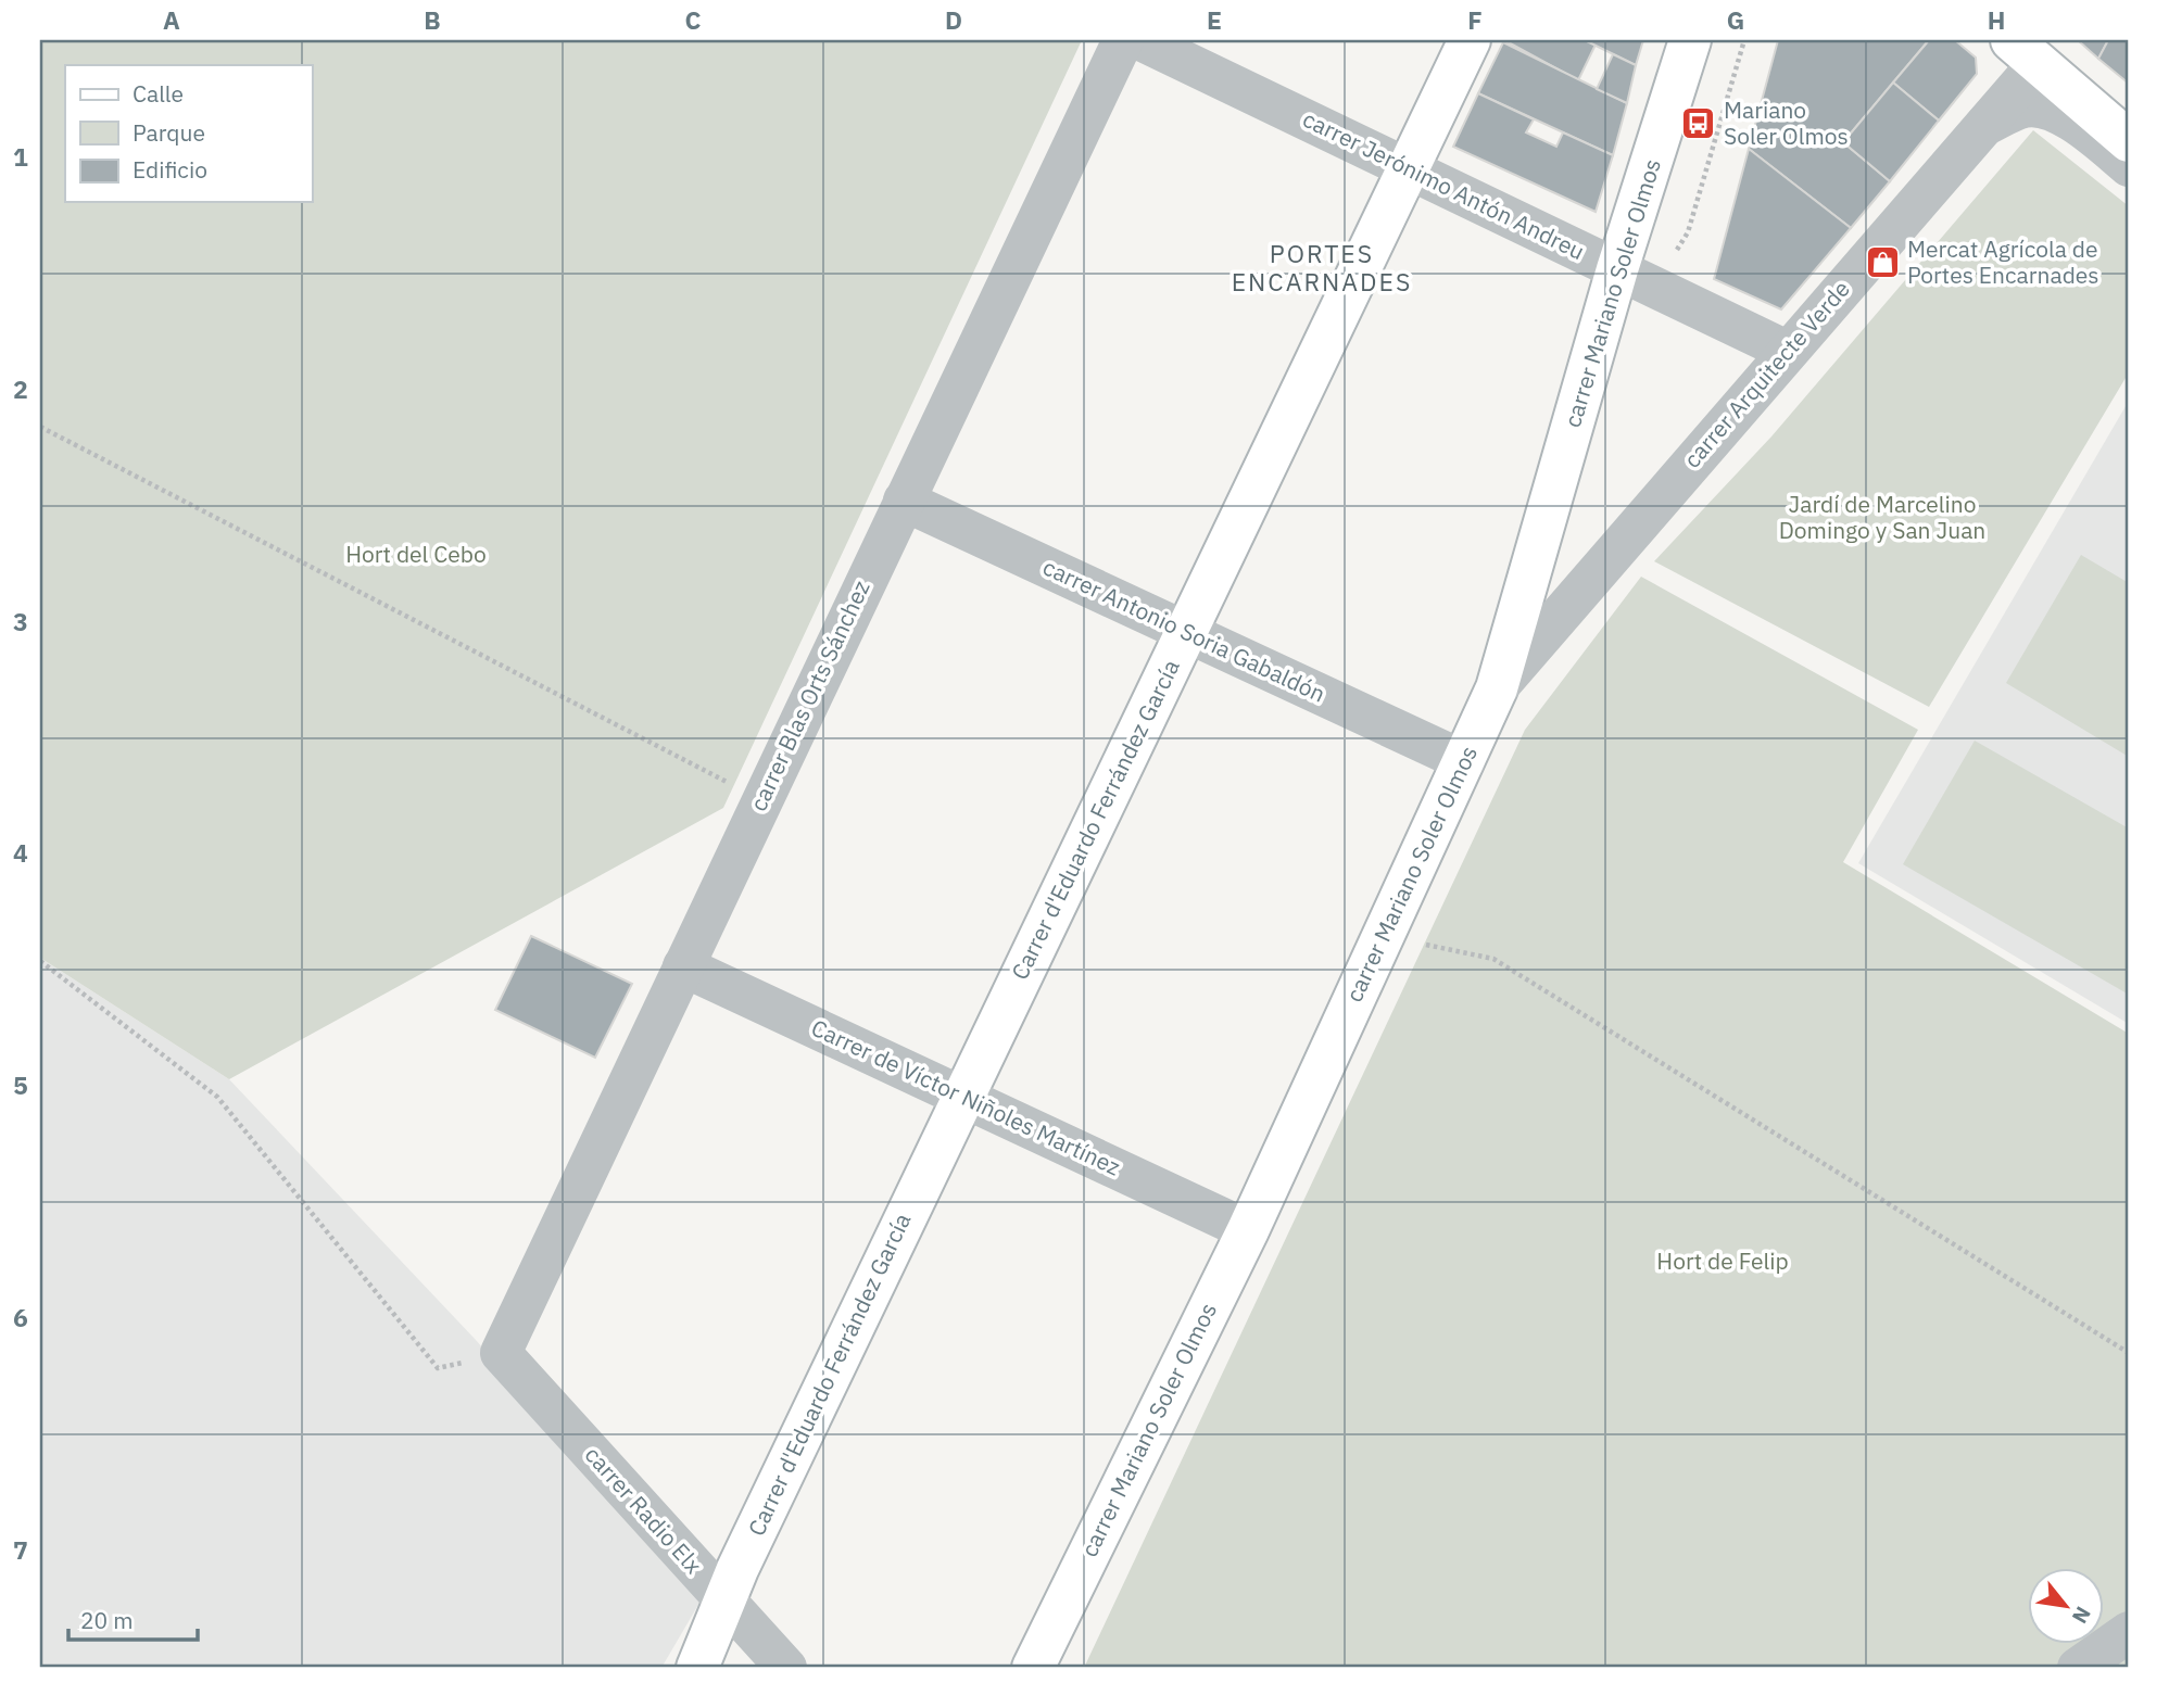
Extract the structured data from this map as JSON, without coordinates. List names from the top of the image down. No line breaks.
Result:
{"streets":{"main road":["carrer Mariano Soler Olmos","Carrer d'Eduardo Ferrández García"],"street":["carrer Jerónimo Antón Andreu","carrer Arquitecte Verde","carrer Antonio Soria Gabaldón","carrer Blas Orts Sánchez","Carrer de Víctor Niñoles Martínez","carrer Radio Elx"]},"crossings":[["carrer Jerónimo Antón Andreu","carrer Mariano Soler Olmos"],["carrer Jerónimo Antón Andreu","carrer Arquitecte Verde"],["carrer Jerónimo Antón Andreu","Carrer d'Eduardo Ferrández García"],["carrer Mariano Soler Olmos","carrer Arquitecte Verde"],["carrer Mariano Soler Olmos","carrer Antonio Soria Gabaldón"],["carrer Mariano Soler Olmos","Carrer de Víctor Niñoles Martínez"],["carrer Antonio Soria Gabaldón","carrer Blas Orts Sánchez"],["carrer Antonio Soria Gabaldón","Carrer d'Eduardo Ferrández García"],["carrer Blas Orts Sánchez","Carrer de Víctor Niñoles Martínez"],["carrer Blas Orts Sánchez","carrer Radio Elx"],["Carrer d'Eduardo Ferrández García","Carrer de Víctor Niñoles Martínez"],["Carrer d'Eduardo Ferrández García","carrer Radio Elx"]],"districts":["PORTES ENCARNADES"],"parks":["Jardí de Marcelino Domingo y San Juan","Hort del Cebo","Hort de Felip"],"places":{"bus stop":["Mariano Soler Olmos"],"shop":["Mercat Agrícola de Portes Encarnades"]},"legend":["Calle","Parque","Edificio"],"scale_bar":"20 m","north":"bottom right","grid":{"columns":["A","B","C","D","E","F","G","H"],"rows":["1","2","3","4","5","6","7"]}}
